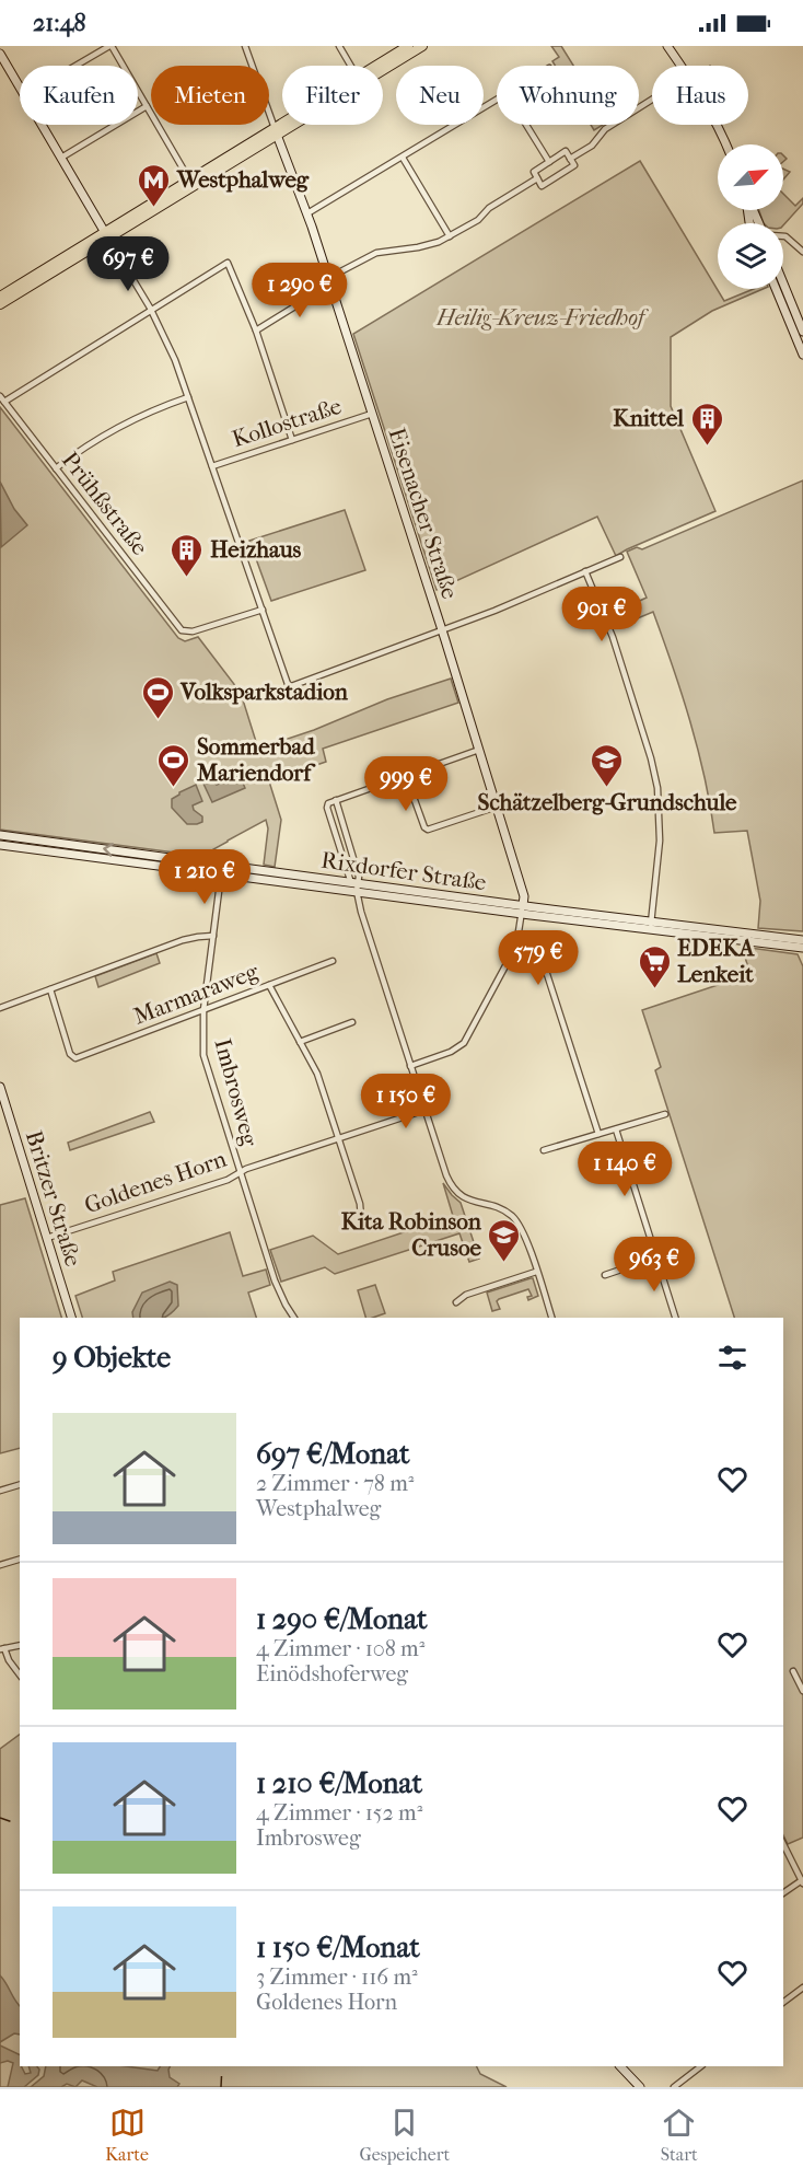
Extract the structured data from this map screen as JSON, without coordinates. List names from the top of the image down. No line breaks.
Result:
{"streets":{"street":["Kollostraße","Prühßstraße","Eisenacher Straße","Rixdorfer Straße","Marmaraweg","Imbrosweg","Goldenes Horn","Britzer Straße"]},"crossings":[["Kollostraße","Eisenacher Straße"],["Eisenacher Straße","Rixdorfer Straße"],["Rixdorfer Straße","Imbrosweg"],["Marmaraweg","Imbrosweg"],["Imbrosweg","Goldenes Horn"],["Goldenes Horn","Britzer Straße"]],"parks":["Heilig-Kreuz-Friedhof"],"places":{"metro station":["Westphalweg"],"building":["Knittel","Heizhaus"],"sports":["Volksparkstadion","Sommerbad Mariendorf"],"school or university":["Schätzelberg-Grundschule","Kita Robinson Crusoe"],"supermarket":["EDEKA Lenkeit"]},"north":"top right","page":{"status":"21:48","chip":["Kaufen","Mieten","Filter","Neu","Wohnung","Haus"],"price":["697 €","1 290 €","901 €","999 €","1 210 €","579 €","1 150 €","1 140 €","963 €"],"heading":"9 Objekte","list":[{"name":"697 €/Monat","note":"2 Zimmer · 78 m² · Westphalweg"},{"name":"1 290 €/Monat","note":"4 Zimmer · 108 m² · Einödshoferweg"},{"name":"1 210 €/Monat","note":"4 Zimmer · 152 m² · Imbrosweg"},{"name":"1 150 €/Monat","note":"3 Zimmer · 116 m² · Goldenes Horn"}],"tabs":["Karte","Gespeichert","Start"]}}
